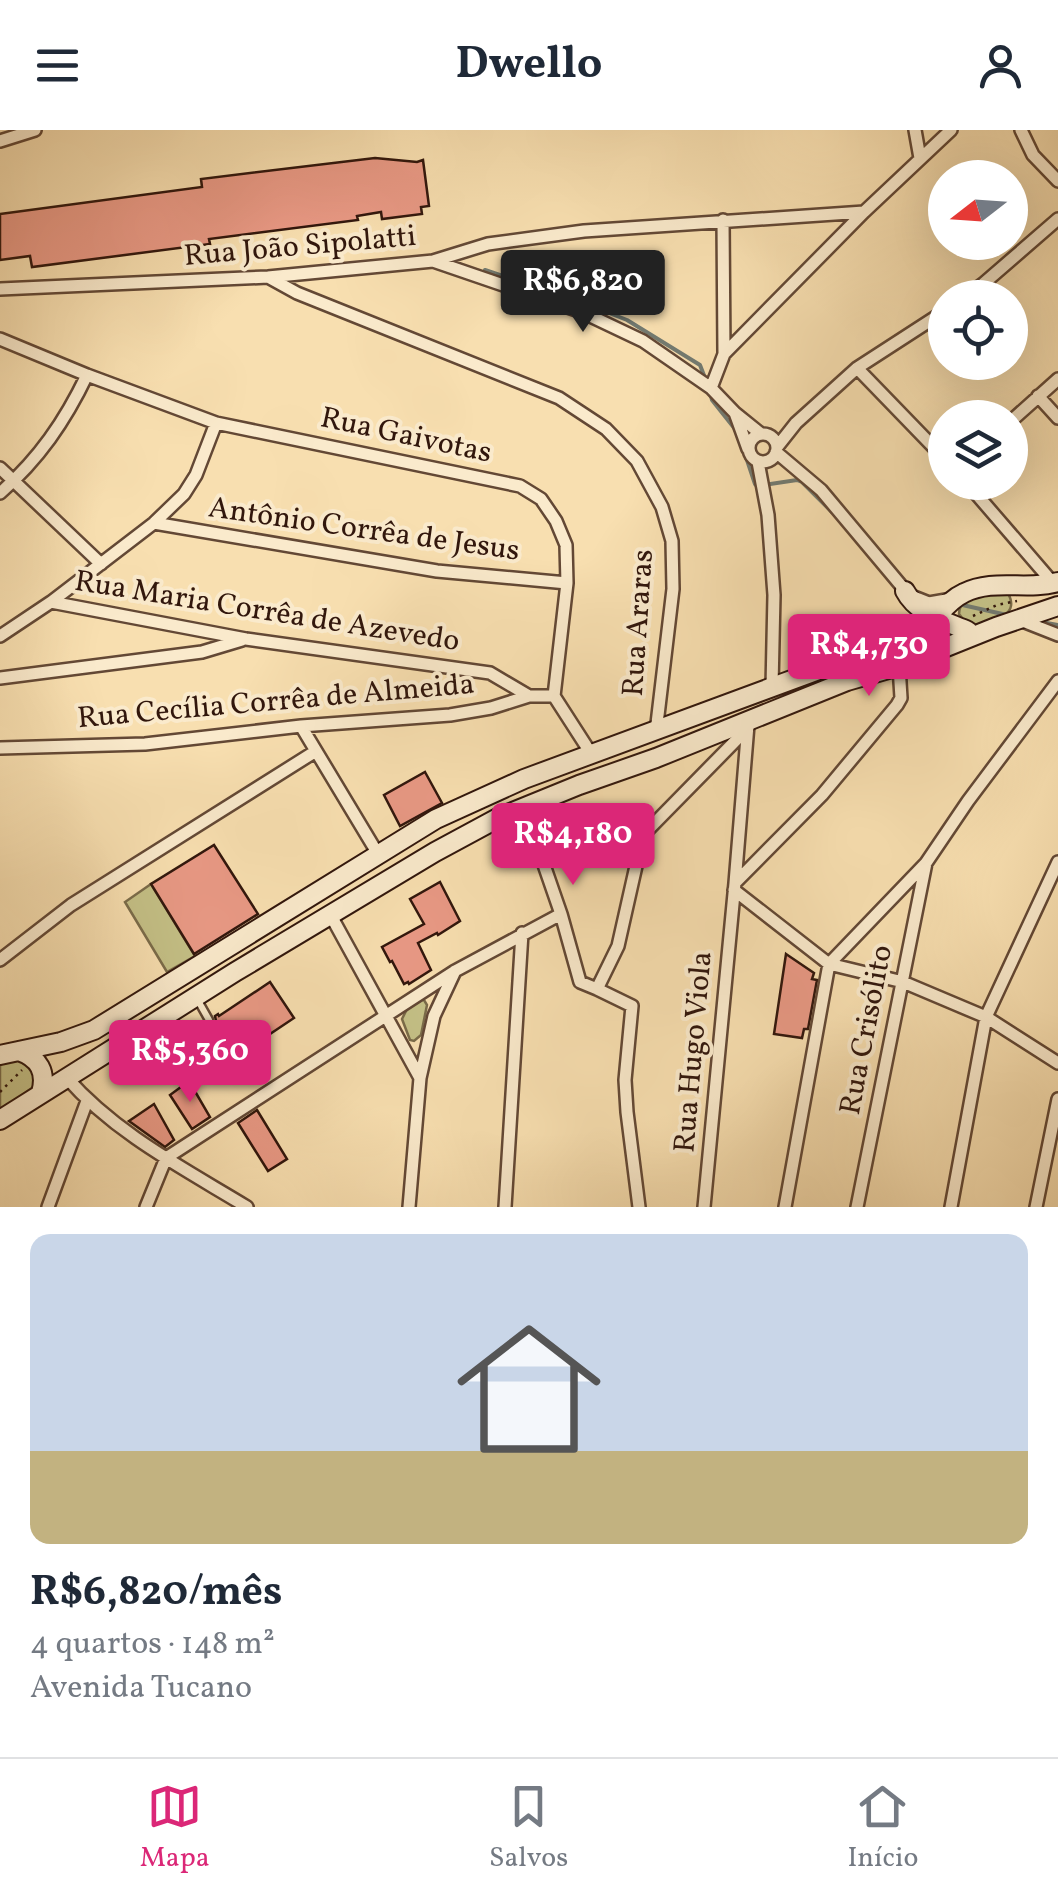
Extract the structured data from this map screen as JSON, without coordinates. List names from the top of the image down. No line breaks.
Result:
{"streets":{"street":["Rua João Sipolatti","Rua Gaivotas","Antônio Corrêa de Jesus","Rua Maria Corrêa de Azevedo","Rua Araras","Rua Cecília Corrêa de Almeida","Rua Crisólito","Rua Hugo Viola"]},"crossings":[["Rua João Sipolatti","Rua Araras"],["Rua Gaivotas","Antônio Corrêa de Jesus"],["Rua Gaivotas","Rua Cecília Corrêa de Almeida"],["Rua Maria Corrêa de Azevedo","Rua Cecília Corrêa de Almeida"]],"north":"left","page":{"header":"Dwello","price":["R$6,820","R$4,730","R$4,180","R$5,360"],"list":[{"name":"R$6,820/mês","note":"4 quartos · 148 m² · Avenida Tucano"}],"tabs":["Mapa","Salvos","Início"]}}
